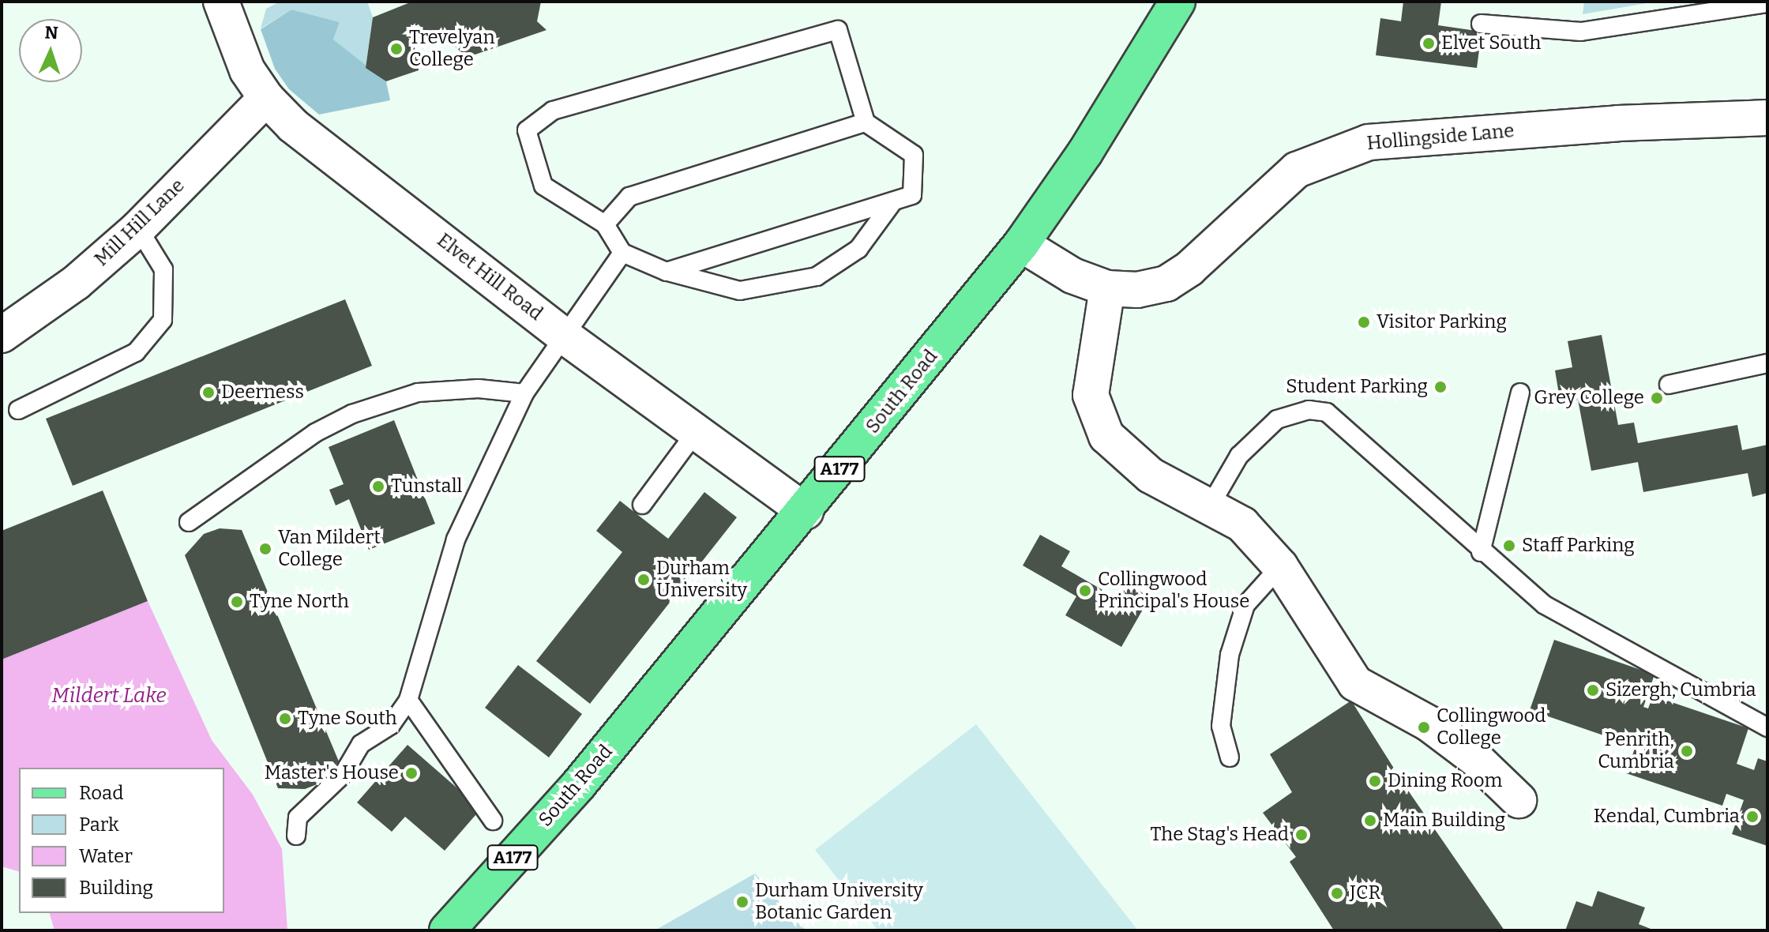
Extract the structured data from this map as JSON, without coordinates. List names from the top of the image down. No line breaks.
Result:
{"streets":{"main road":["South Road","A177"],"street":["Hollingside Lane","Mill Hill Lane","Elvet Hill Road"]},"crossings":[["Hollingside Lane","South Road"],["Mill Hill Lane","Elvet Hill Road"],["Elvet Hill Road","South Road"]],"water":["Mildert Lake"],"places":["Elvet South","Trevelyan College","Visitor Parking","Student Parking","Deerness","Grey College","Tunstall","Staff Parking","Van Mildert College","Durham University","Collingwood Principal's House","Tyne North","Sizergh, Cumbria","Tyne South","Collingwood College","Penrith, Cumbria","Master's House","Dining Room","Kendal, Cumbria","Main Building","The Stag's Head","JCR","Durham University Botanic Garden"],"legend":["Road","Park","Water","Building"],"north":"top"}
